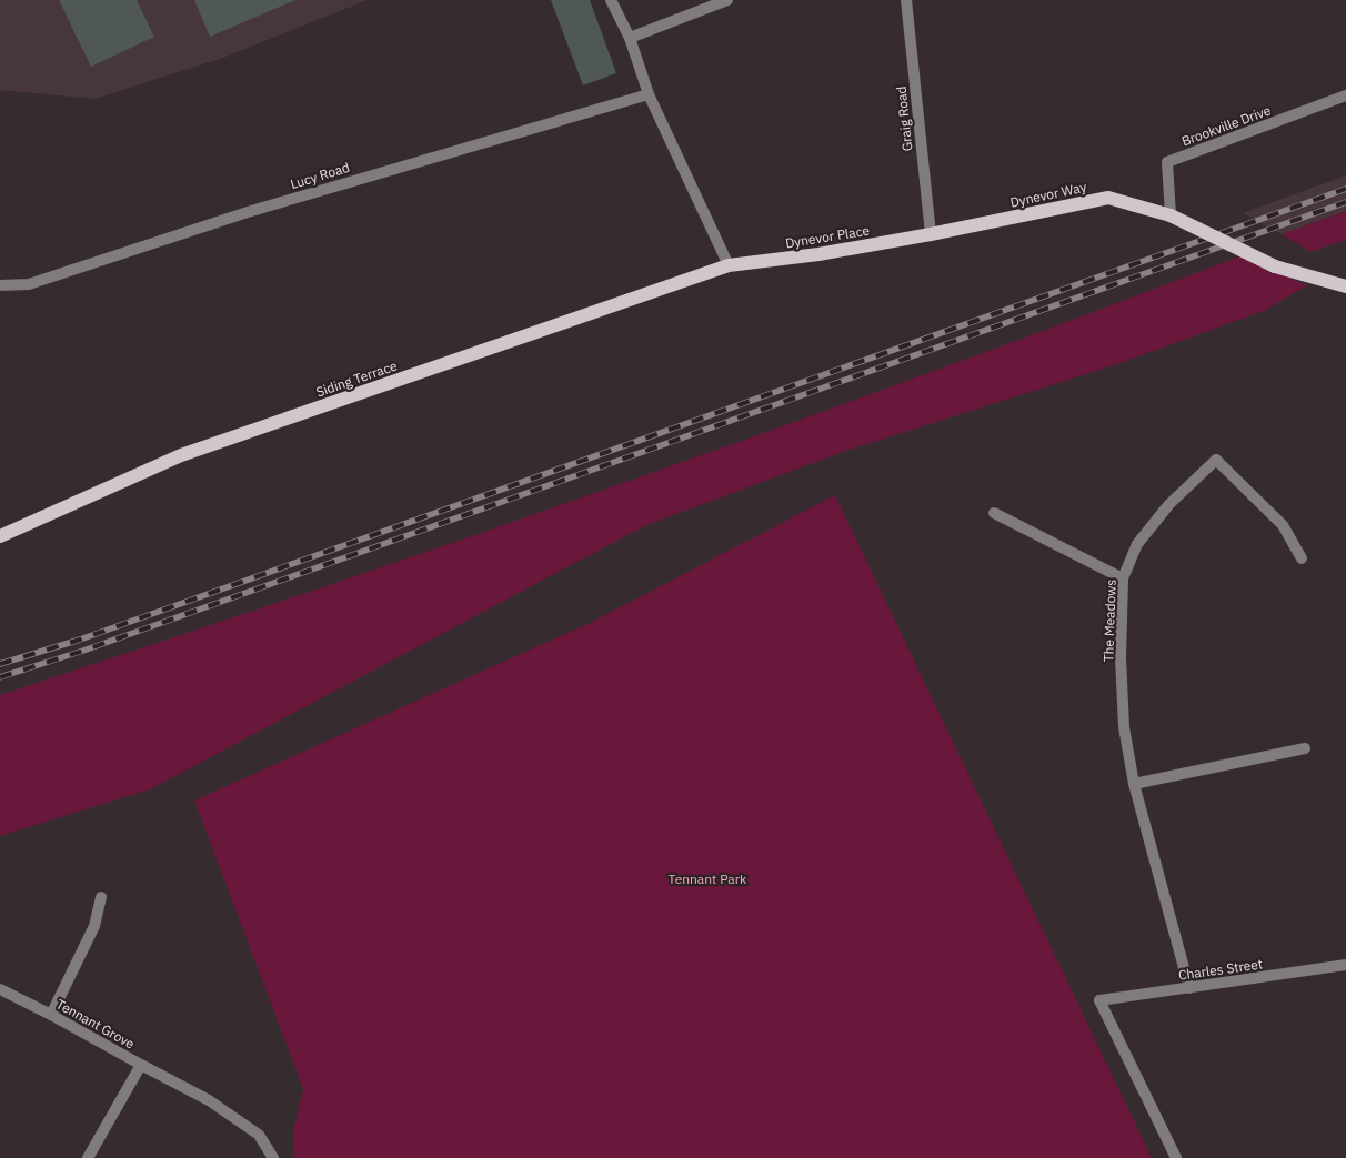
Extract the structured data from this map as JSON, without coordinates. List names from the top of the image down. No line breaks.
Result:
{"streets":{"main road":["Dynevor Way","Dynevor Place","Siding Terrace"],"street":["Graig Road","Brookville Drive","Lucy Road","The Meadows","Charles Street","Tennant Grove"]},"crossings":[["Graig Road","Dynevor Way"],["Graig Road","Dynevor Place"],["Brookville Drive","Dynevor Way"],["Dynevor Way","Dynevor Place"],["Dynevor Place","Siding Terrace"],["The Meadows","Charles Street"]],"parks":["Tennant Park"]}
